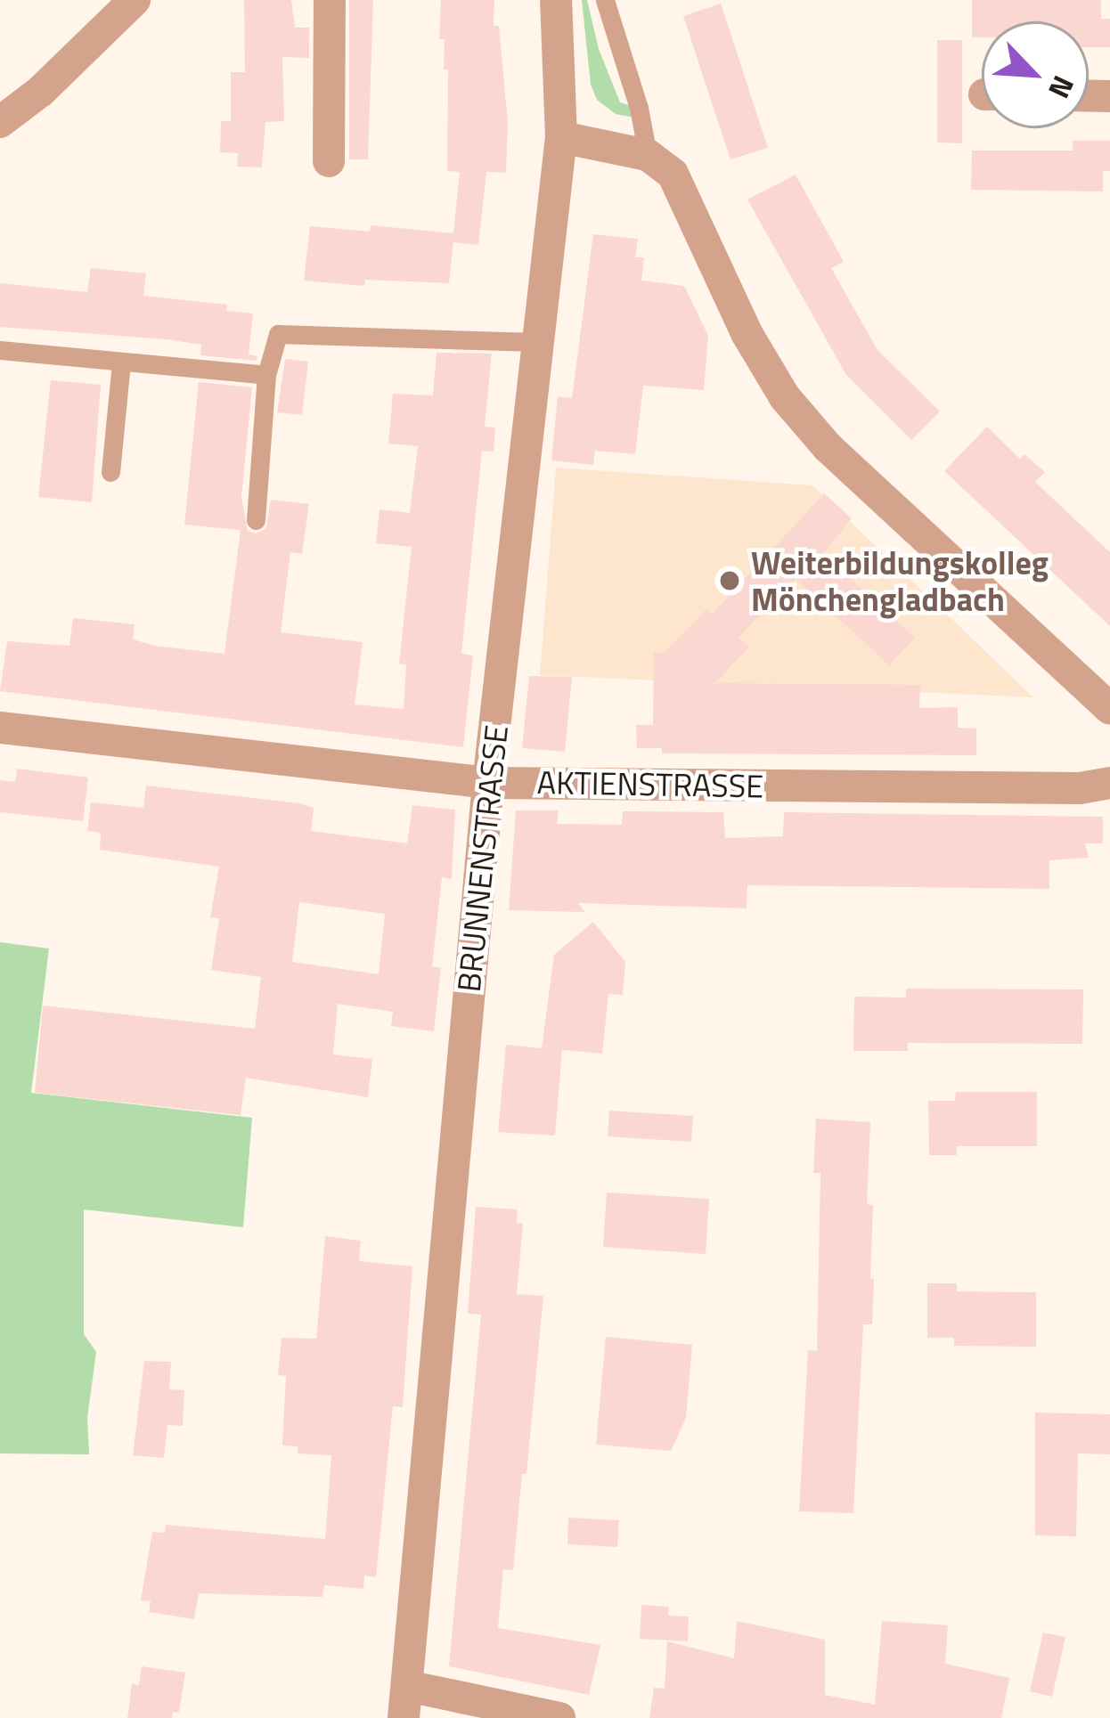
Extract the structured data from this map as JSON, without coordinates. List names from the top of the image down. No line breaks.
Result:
{"streets":{"street":["AKTIENSTRASSE","BRUNNENSTRASSE"]},"crossings":[["AKTIENSTRASSE","BRUNNENSTRASSE"]],"places":["Weiterbildungskolleg Mönchengladbach"],"north":"bottom right"}
